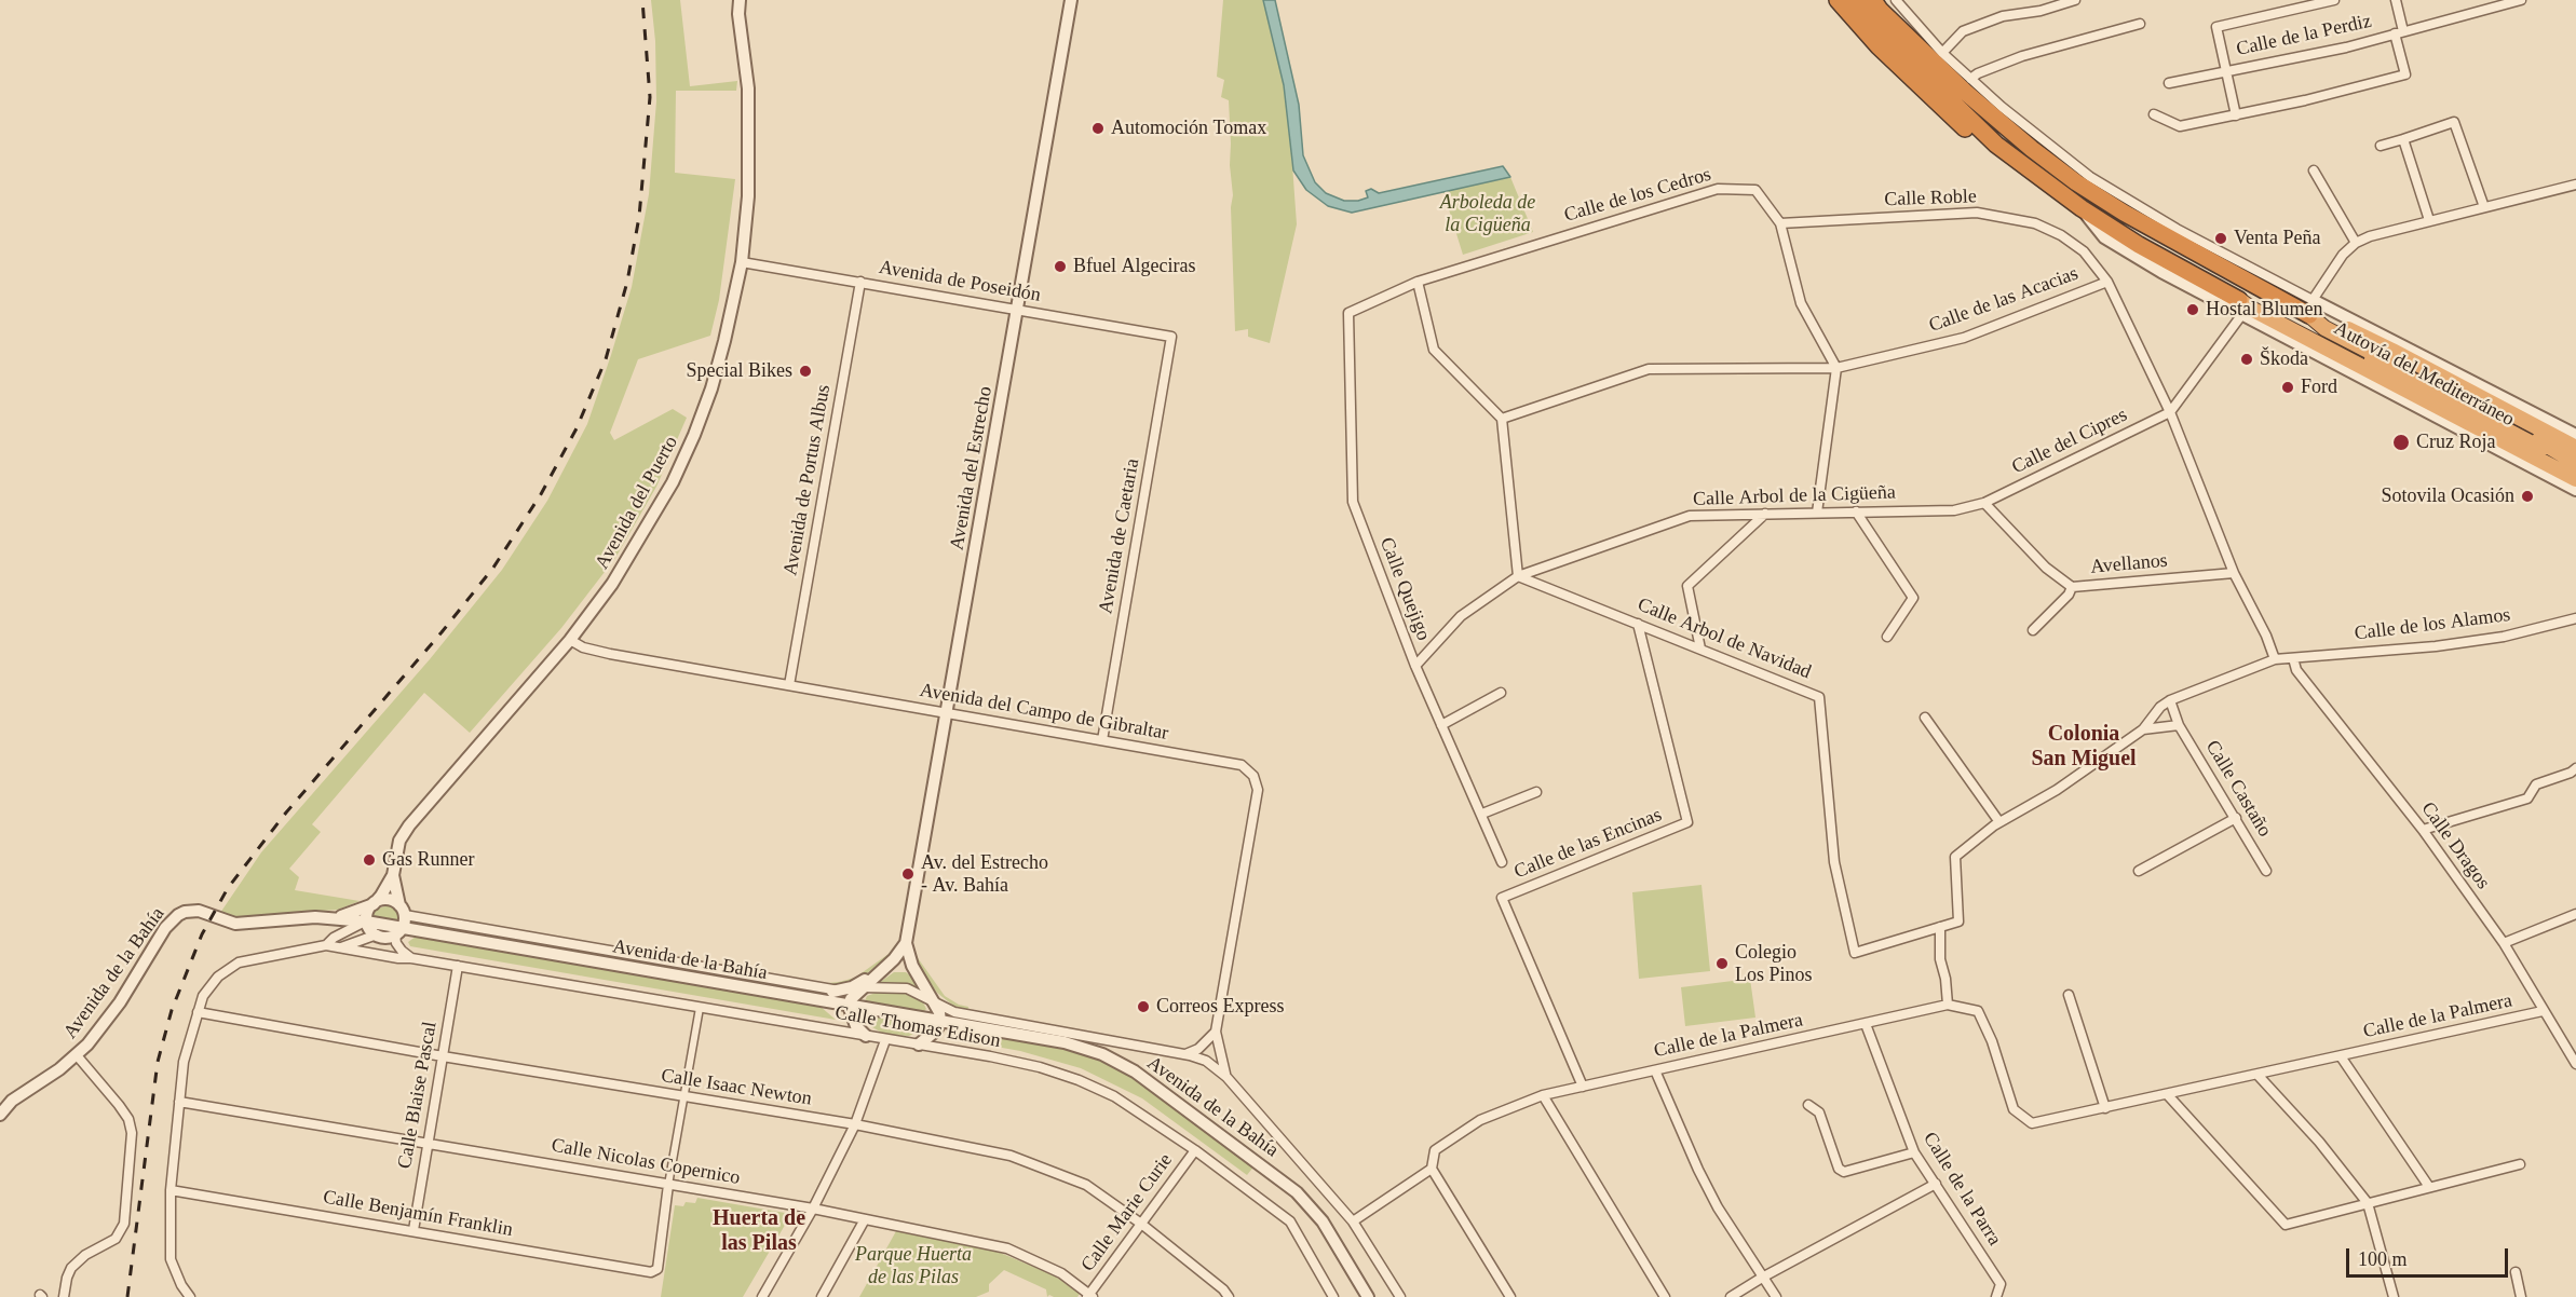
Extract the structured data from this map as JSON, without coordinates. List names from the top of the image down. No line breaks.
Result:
{"streets":{"highway":["Autovía del Mediterráneo"],"street":["Calle de la Perdiz","Calle de los Cedros","Calle Roble","Avenida de Poseidón","Calle de las Acacias","Calle del Cipres","Avenida del Estrecho","Avenida de Portus Albus","Calle Arbol de la Cigüeña","Avenida del Puerto","Avenida de Caetaria","Avellanos","Calle Quejigo","Calle de los Alamos","Calle Arbol de Navidad","Avenida del Campo de Gibraltar","Calle Castaño","Calle de las Encinas","Calle Dragos","Avenida de la Bahía","Calle de la Palmera","Calle Thomas Edison","Calle Isaac Newton","Calle Blaise Pascal","Calle Nicolas Copernico","Calle de la Parra","Calle Marie Curie","Calle Benjamín Franklin"]},"crossings":[["Calle de los Cedros","Calle Roble"],["Calle de los Cedros","Calle Quejigo"],["Calle Roble","Calle de las Acacias"],["Calle Roble","Calle del Cipres"],["Avenida de Poseidón","Avenida del Estrecho"],["Avenida de Poseidón","Avenida de Portus Albus"],["Avenida de Poseidón","Avenida del Puerto"],["Avenida de Poseidón","Avenida de Caetaria"],["Calle del Cipres","Calle Arbol de la Cigüeña"],["Calle del Cipres","Avellanos"],["Avenida del Estrecho","Avenida del Campo de Gibraltar"],["Avenida de Portus Albus","Avenida del Campo de Gibraltar"],["Calle Arbol de la Cigüeña","Avellanos"],["Calle Arbol de la Cigüeña","Calle Quejigo"],["Calle Arbol de la Cigüeña","Calle Arbol de Navidad"],["Avenida del Puerto","Avenida del Campo de Gibraltar"],["Avenida de Caetaria","Avenida del Campo de Gibraltar"],["Calle de los Alamos","Calle Castaño"],["Calle de los Alamos","Calle Dragos"],["Calle Arbol de Navidad","Calle de las Encinas"],["Avenida del Campo de Gibraltar","Avenida de la Bahía"],["Calle de las Encinas","Calle de la Palmera"],["Calle Dragos","Calle de la Palmera"],["Avenida de la Bahía","Calle de la Palmera"],["Calle de la Palmera","Calle de la Parra"],["Calle Thomas Edison","Calle Blaise Pascal"],["Calle Thomas Edison","Calle Marie Curie"],["Calle Isaac Newton","Calle Blaise Pascal"],["Calle Isaac Newton","Calle Marie Curie"],["Calle Blaise Pascal","Calle Nicolas Copernico"],["Calle Blaise Pascal","Calle Benjamín Franklin"],["Calle Nicolas Copernico","Calle Marie Curie"],["Calle Nicolas Copernico","Calle Benjamín Franklin"]],"districts":["Colonia San Miguel","Huerta de las Pilas"],"parks":["Arboleda de la Cigüeña","Parque Huerta de las Pilas"],"places":["Automoción Tomax","Venta Peña","Bfuel Algeciras","Hostal Blumen","Škoda","Special Bikes","Ford","Cruz Roja","Sotovila Ocasión","Gas Runner","Av. del Estrecho - Av. Bahía","Colegio Los Pinos","Correos Express"],"scale_bar":"100 m"}
